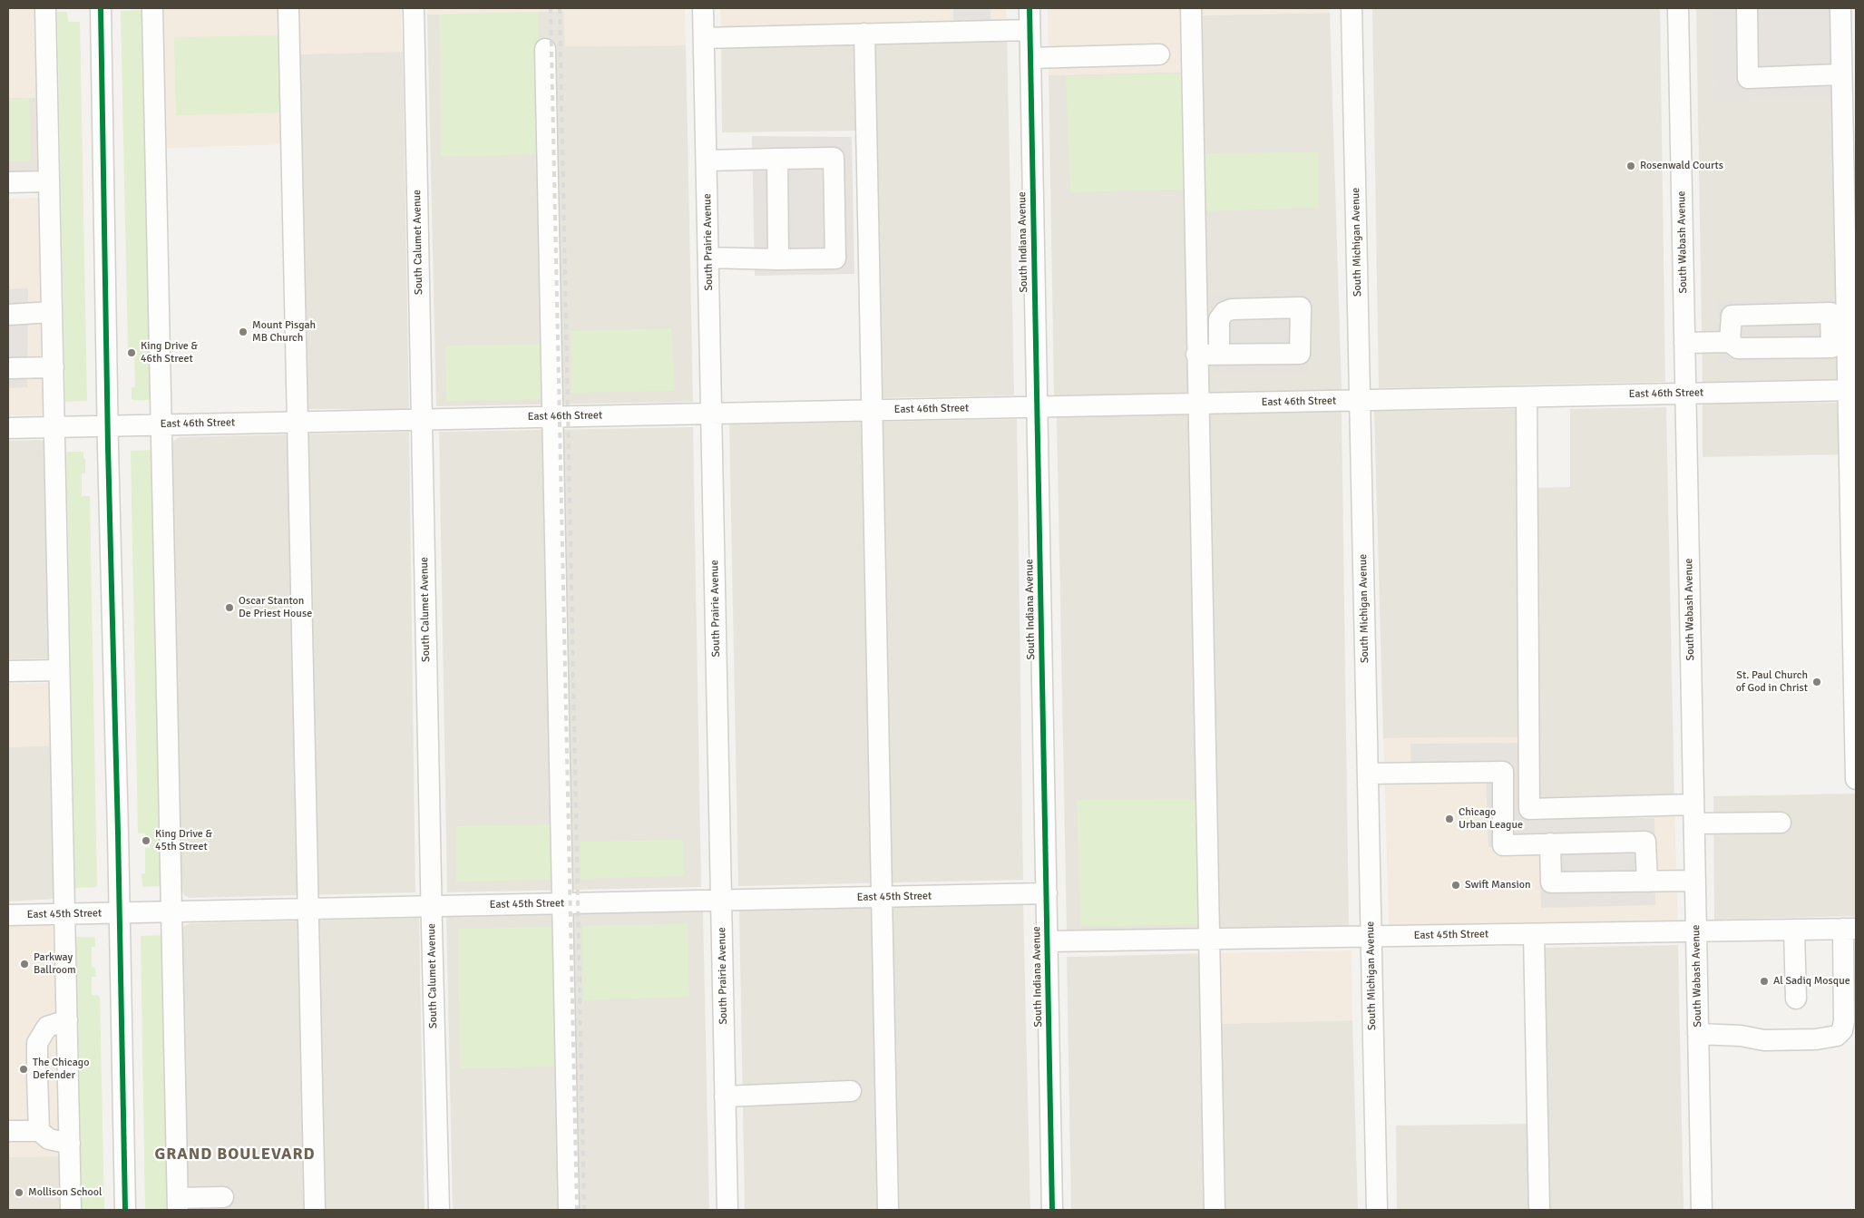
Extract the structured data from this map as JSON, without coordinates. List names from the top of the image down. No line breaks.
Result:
{"streets":{"street":["South Calumet Avenue","South Prairie Avenue","South Indiana Avenue","South Michigan Avenue","South Wabash Avenue","East 46th Street","East 45th Street"]},"crossings":[["South Calumet Avenue","East 46th Street"],["South Calumet Avenue","East 45th Street"],["South Prairie Avenue","East 46th Street"],["South Prairie Avenue","East 45th Street"],["South Indiana Avenue","East 46th Street"],["South Indiana Avenue","East 45th Street"],["South Michigan Avenue","East 46th Street"],["South Michigan Avenue","East 45th Street"],["South Wabash Avenue","East 46th Street"],["South Wabash Avenue","East 45th Street"]],"districts":["GRAND BOULEVARD"],"places":["Rosenwald Courts","Mount Pisgah MB Church","King Drive & 46th Street","Oscar Stanton De Priest House","St. Paul Church of God in Christ","Chicago Urban League","King Drive & 45th Street","Swift Mansion","Parkway Ballroom","Al Sadiq Mosque","The Chicago Defender","Mollison School"]}
